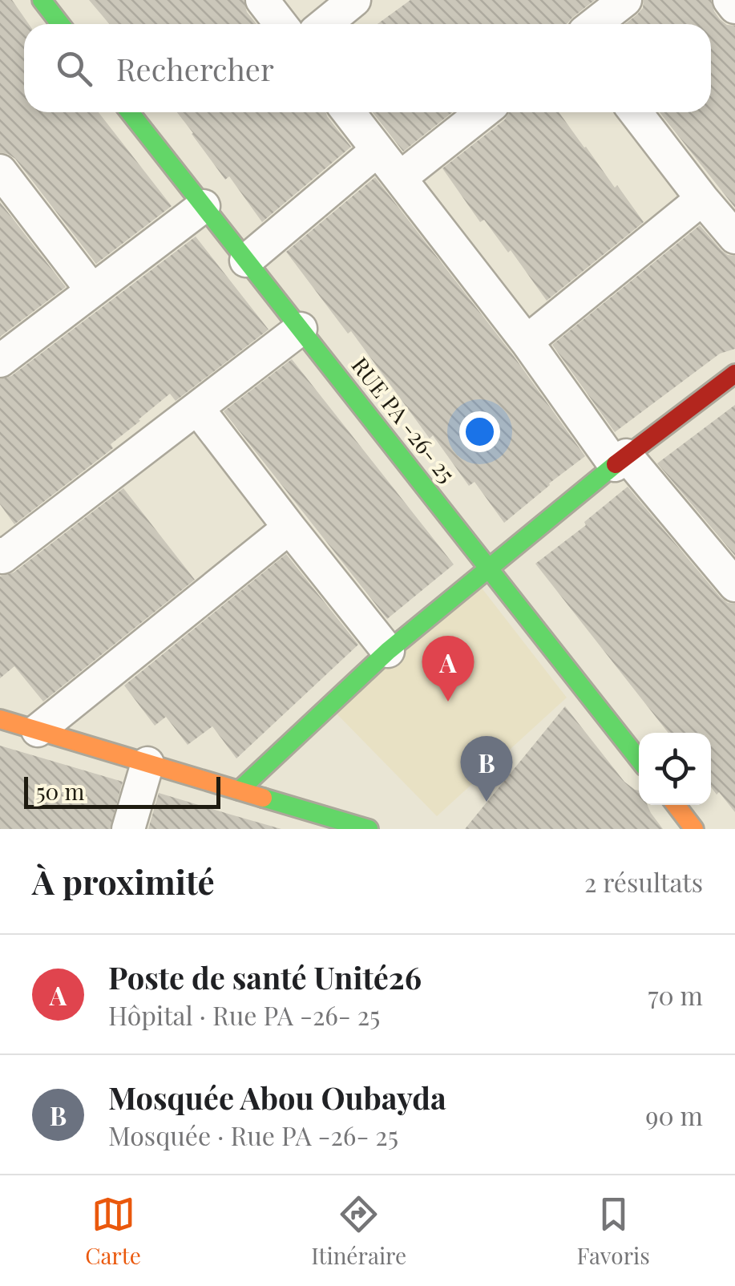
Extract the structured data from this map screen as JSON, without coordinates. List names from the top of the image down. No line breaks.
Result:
{"streets":{"street":["RUE PA -26- 25"]},"scale_bar":"50 m","page":{"search":"Rechercher","pins":["A","B"],"scale":"50 m","heading":["À proximité","2 résultats"],"list":[{"mark":"A","name":"Poste de santé Unité26","note":"Hôpital · Rue PA -26- 25","value":"70 m"},{"mark":"B","name":"Mosquée Abou Oubayda","note":"Mosquée · Rue PA -26- 25","value":"90 m"}],"nav":["Carte","Itinéraire","Favoris"]}}
